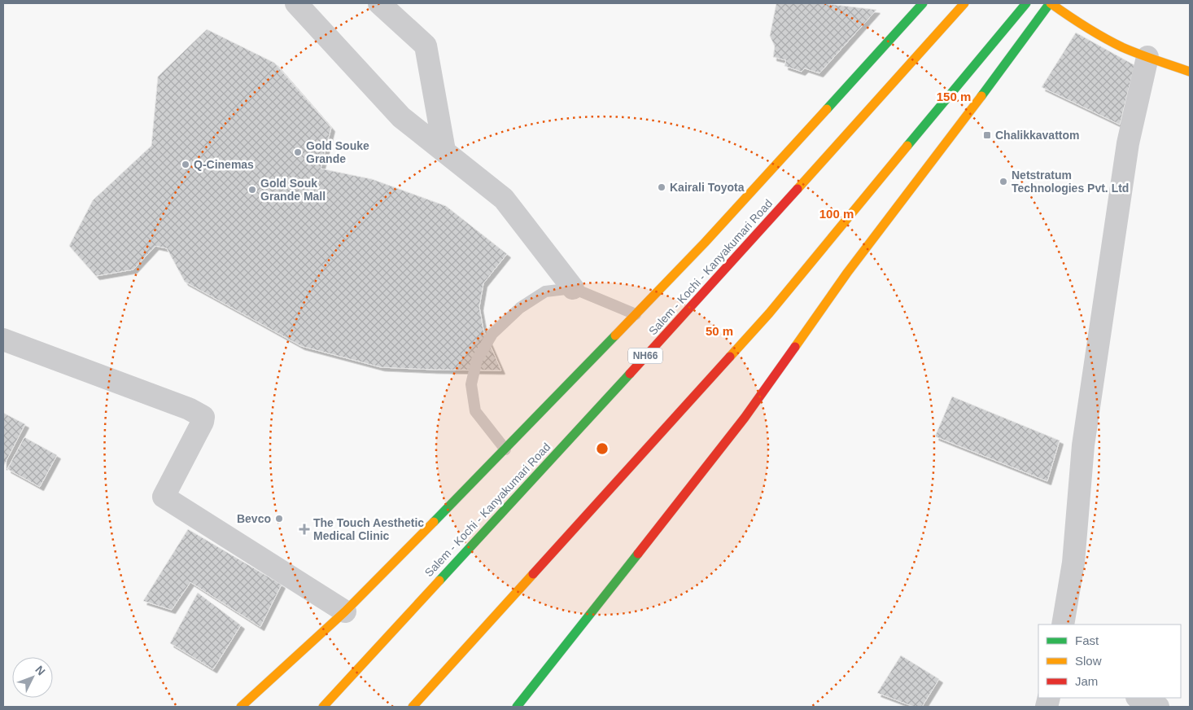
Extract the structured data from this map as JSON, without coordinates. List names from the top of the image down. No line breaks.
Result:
{"streets":{"main road":["Salem - Kochi - Kanyakumari Road","NH66"]},"places":{"transit":["Chalikkavattom"],"other":["Gold Souke Grande","Q-Cinemas","Netstratum Technologies Pvt. Ltd","Kairali Toyota","Gold Souk Grande Mall","Bevco"],"health":["The Touch Aesthetic Medical Clinic"]},"legend":["Fast","Slow","Jam"],"north":"top right","rings":["150 m","100 m","50 m"]}
